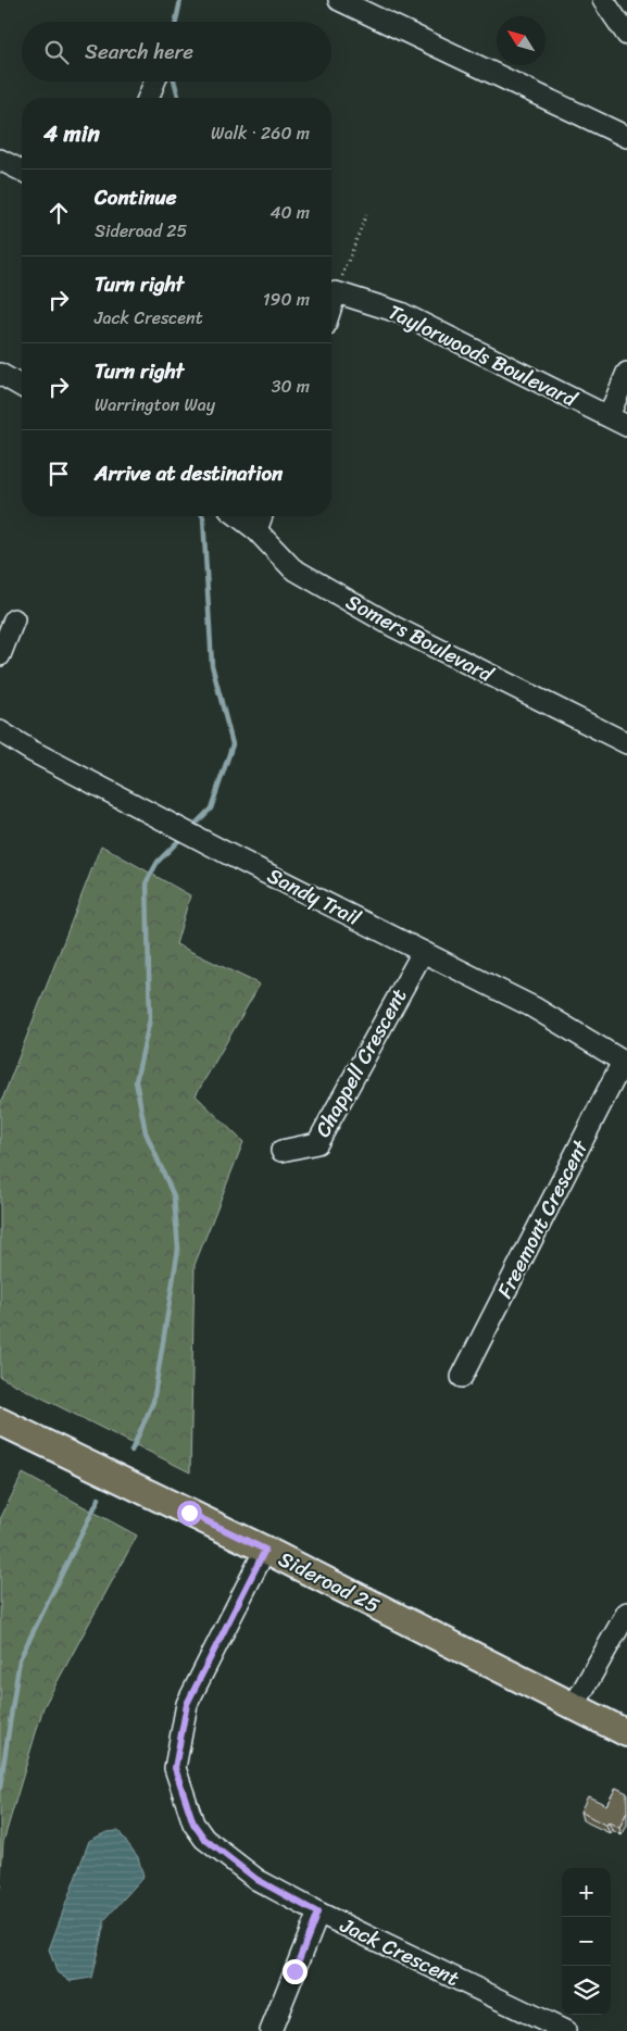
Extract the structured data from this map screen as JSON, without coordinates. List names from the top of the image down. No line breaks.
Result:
{"streets":{"main road":["Sideroad 25"],"street":["Taylorwoods Boulevard","Somers Boulevard","Sandy Trail","Chappell Crescent","Freemont Crescent","Jack Crescent"]},"crossings":[["Sandy Trail","Chappell Crescent"],["Sandy Trail","Freemont Crescent"],["Sideroad 25","Jack Crescent"]],"north":"top left","page":{"search":"Search here","heading":["4 min","Walk · 260 m"],"list":[["Continue","Sideroad 25","40 m"],["Turn right","Jack Crescent","190 m"],["Turn right","Warrington Way","30 m"],"Arrive at destination"],"map_buttons":["+","−"]}}
